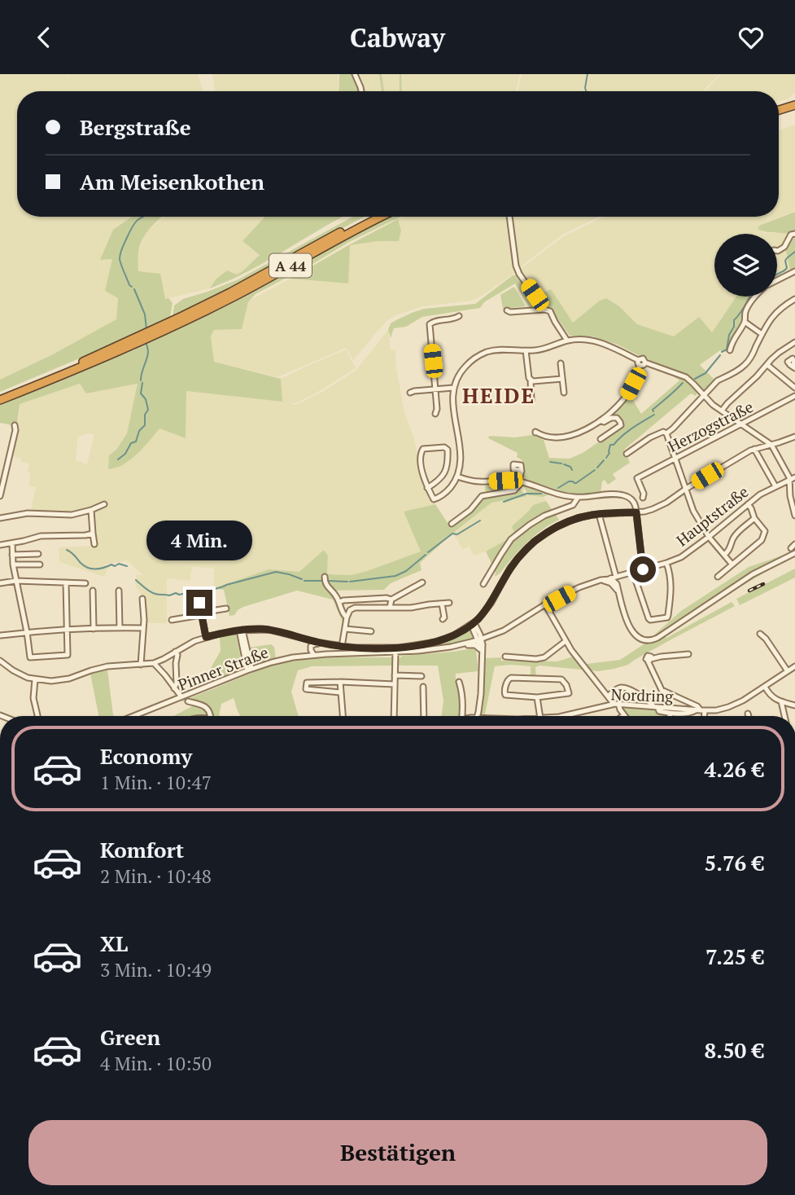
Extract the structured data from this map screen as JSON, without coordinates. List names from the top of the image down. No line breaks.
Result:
{"streets":{"highway":["A 44"],"street":["Herzogstraße","Hauptstraße","Pinner Straße","Nordring"]},"crossings":[["Hauptstraße","Pinner Straße"]],"districts":["HEIDE"],"page":{"header":"Cabway","banner":["Bergstraße","Am Meisenkothen"],"bubble":"4 Min.","list":[{"name":"Economy","note":"1 Min. · 10:47","value":"4.26 €"},{"name":"Komfort","note":"2 Min. · 10:48","value":"5.76 €"},{"name":"XL","note":"3 Min. · 10:49","value":"7.25 €"},{"name":"Green","note":"4 Min. · 10:50","value":"8.50 €"}],"buttons":"Bestätigen"}}
